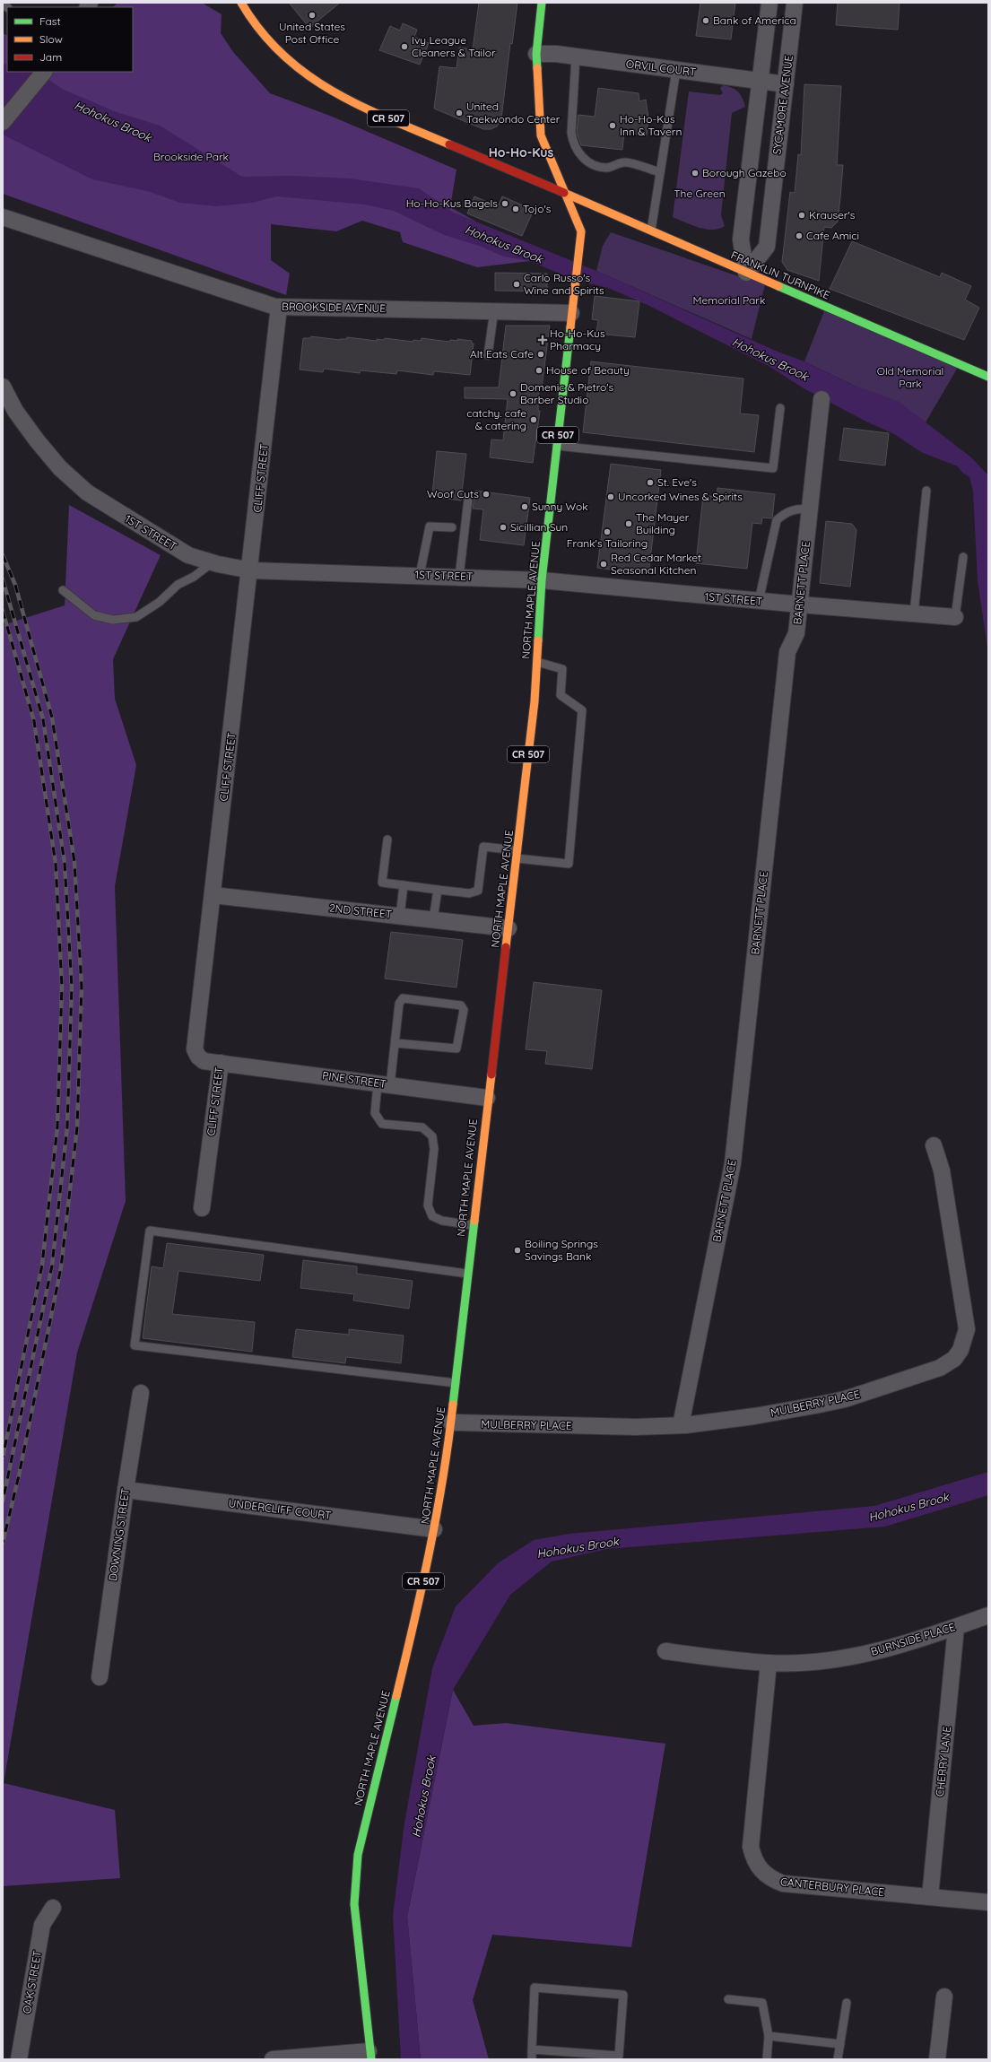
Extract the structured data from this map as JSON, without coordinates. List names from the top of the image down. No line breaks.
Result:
{"streets":{"main road":["CR 507","FRANKLIN TURNPIKE","NORTH MAPLE AVENUE"],"street":["ORVIL COURT","SYCAMORE AVENUE","BROOKSIDE AVENUE","CLIFF STREET","1ST STREET","BARNETT PLACE","2ND STREET","PINE STREET","MULBERRY PLACE","UNDERCLIFF COURT","DOWNING STREET","BURNSIDE PLACE","CHERRY LANE","CANTERBURY PLACE","OAK STREET"]},"crossings":[["ORVIL COURT","SYCAMORE AVENUE"],["SYCAMORE AVENUE","FRANKLIN TURNPIKE"],["CR 507","FRANKLIN TURNPIKE"],["CR 507","NORTH MAPLE AVENUE"],["FRANKLIN TURNPIKE","NORTH MAPLE AVENUE"],["BROOKSIDE AVENUE","CLIFF STREET"],["BROOKSIDE AVENUE","NORTH MAPLE AVENUE"],["CLIFF STREET","1ST STREET"],["CLIFF STREET","2ND STREET"],["CLIFF STREET","PINE STREET"],["1ST STREET","BARNETT PLACE"],["1ST STREET","NORTH MAPLE AVENUE"],["BARNETT PLACE","MULBERRY PLACE"],["NORTH MAPLE AVENUE","2ND STREET"],["NORTH MAPLE AVENUE","PINE STREET"],["NORTH MAPLE AVENUE","MULBERRY PLACE"],["NORTH MAPLE AVENUE","UNDERCLIFF COURT"],["UNDERCLIFF COURT","DOWNING STREET"],["BURNSIDE PLACE","CHERRY LANE"],["BURNSIDE PLACE","CANTERBURY PLACE"],["CHERRY LANE","CANTERBURY PLACE"]],"districts":["Ho-Ho-Kus"],"water":["Hohokus Brook"],"parks":["Brookside Park","The Green","Memorial Park","Old Memorial Park"],"places":{"other":["United States Post Office","Bank of America","Ivy League Cleaners & Tailor","United Taekwondo Center","Ho-Ho-Kus Inn & Tavern","Borough Gazebo","Ho-Ho-Kus Bagels","Tojo's","Krauser's","Cafe Amici","Carlo Russo's Wine and Spirits","Alt Eats Cafe","House of Beauty","Domenic & Pietro's Barber Studio","catchy. cafe & catering","St. Eve's","Woof Cuts","Uncorked Wines & Spirits","Sunny Wok","The Mayer Building","Sicillian Sun","Frank's Tailoring","Red Cedar Market Seasonal Kitchen","Boiling Springs Savings Bank"],"health":["Ho-Ho-Kus Pharmacy"]},"legend":["Fast","Slow","Jam"]}
